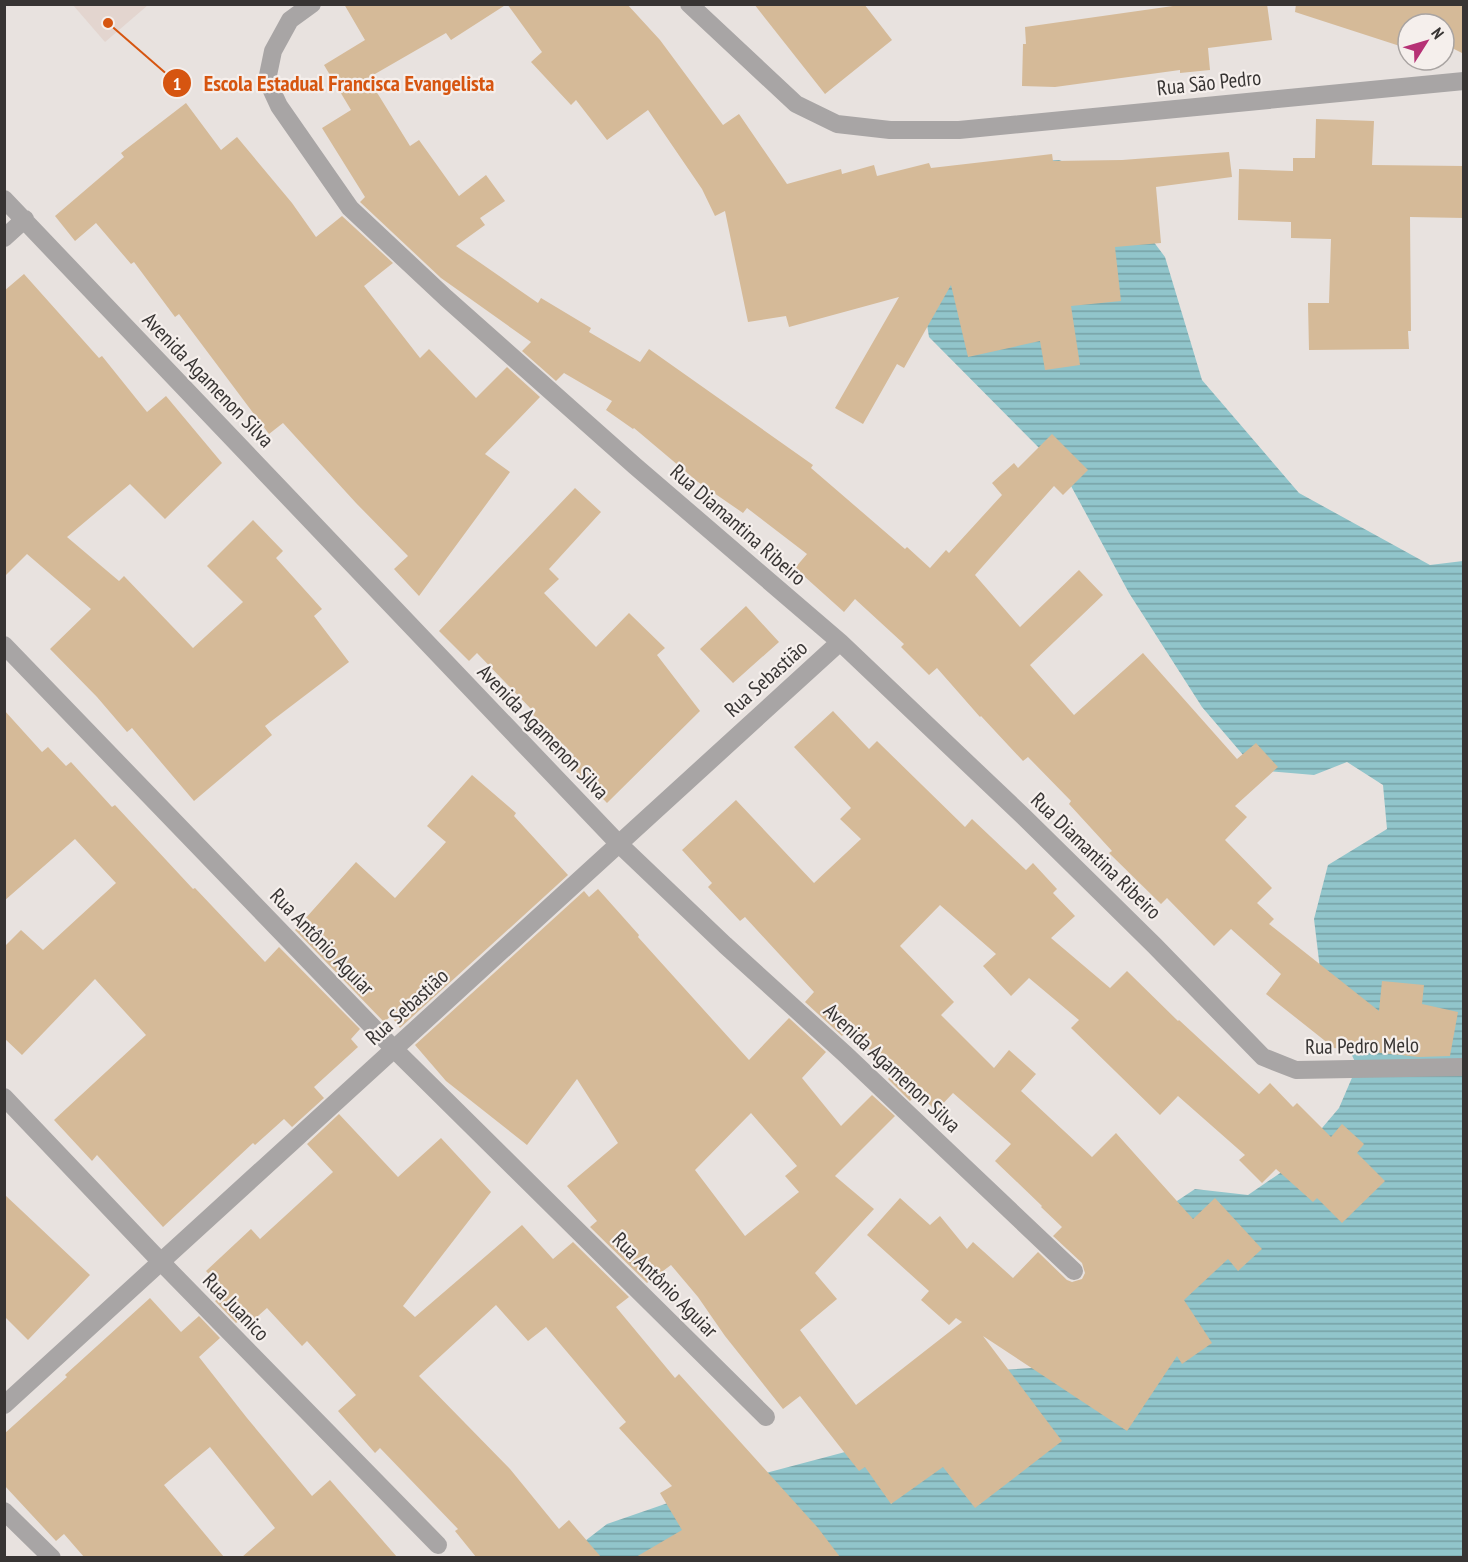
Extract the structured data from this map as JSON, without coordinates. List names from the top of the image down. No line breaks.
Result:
{"streets":{"street":["Rua São Pedro","Avenida Agamenon Silva","Rua Diamantina Ribeiro","Rua Sebastião","Rua Antônio Aguiar","Rua Pedro Melo","Rua Juanico"]},"crossings":[["Avenida Agamenon Silva","Rua Sebastião"],["Rua Diamantina Ribeiro","Rua Sebastião"],["Rua Diamantina Ribeiro","Rua Pedro Melo"],["Rua Sebastião","Rua Antônio Aguiar"],["Rua Sebastião","Rua Juanico"]],"places":["Escola Estadual Francisca Evangelista"],"north":"top right"}
